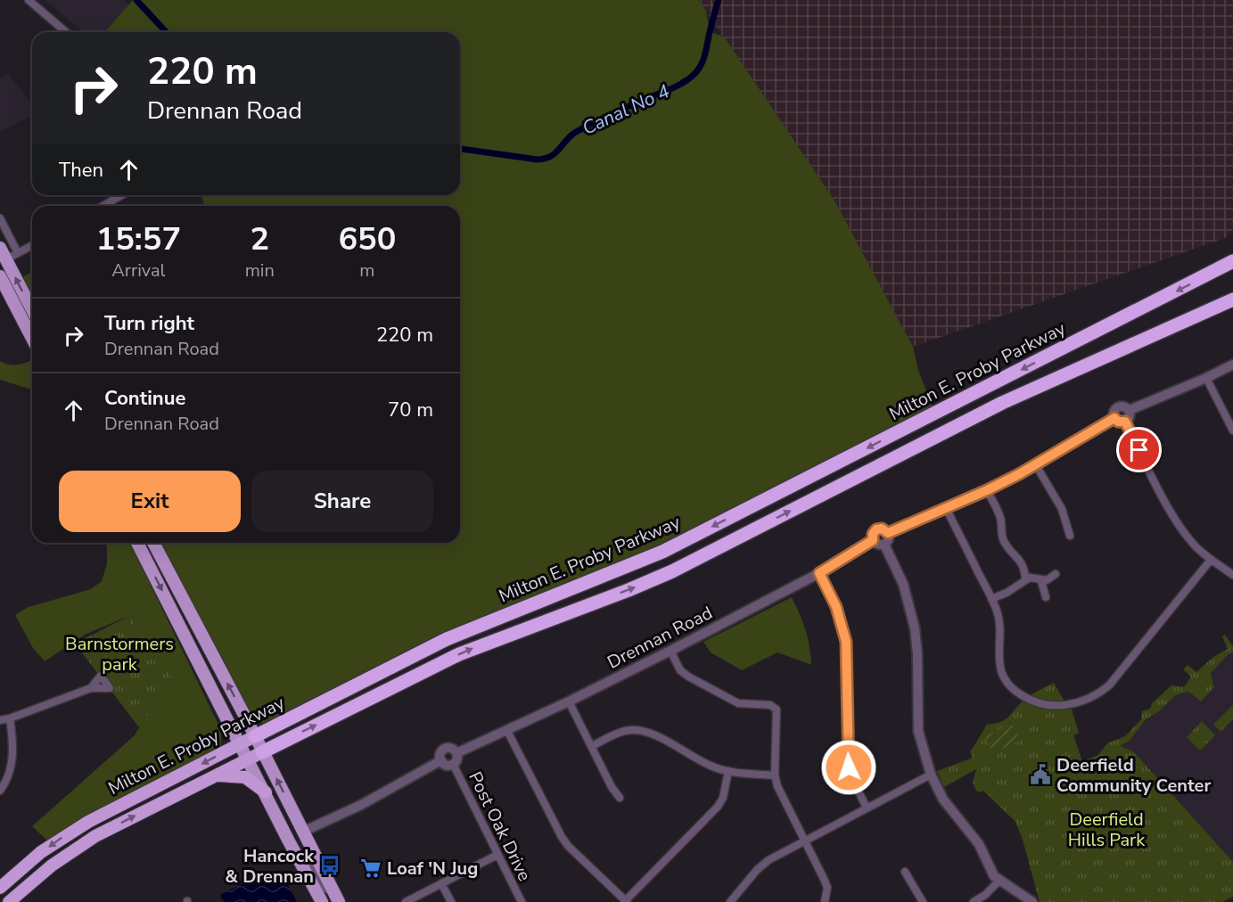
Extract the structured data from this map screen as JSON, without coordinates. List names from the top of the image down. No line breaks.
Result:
{"streets":{"highway":["Milton E. Proby Parkway"],"street":["Drennan Road","Post Oak Drive"]},"crossings":[["Drennan Road","Post Oak Drive"]],"water":["Canal No 4"],"parks":["Barnstormers park","Deerfield Hills Park"],"places":{"public building":["Deerfield Community Center"],"bus stop":["Hancock & Drennan"],"supermarket":["Loaf 'N Jug"]},"page":{"turn":["220 m","Drennan Road"],"then":"Then","eta":["15:57","Arrival","2","min","650","m"],"list":[{"name":"Turn right","note":"Drennan Road","value":"220 m"},{"name":"Continue","note":"Drennan Road","value":"70 m"}],"buttons":["Exit","Share"]}}
